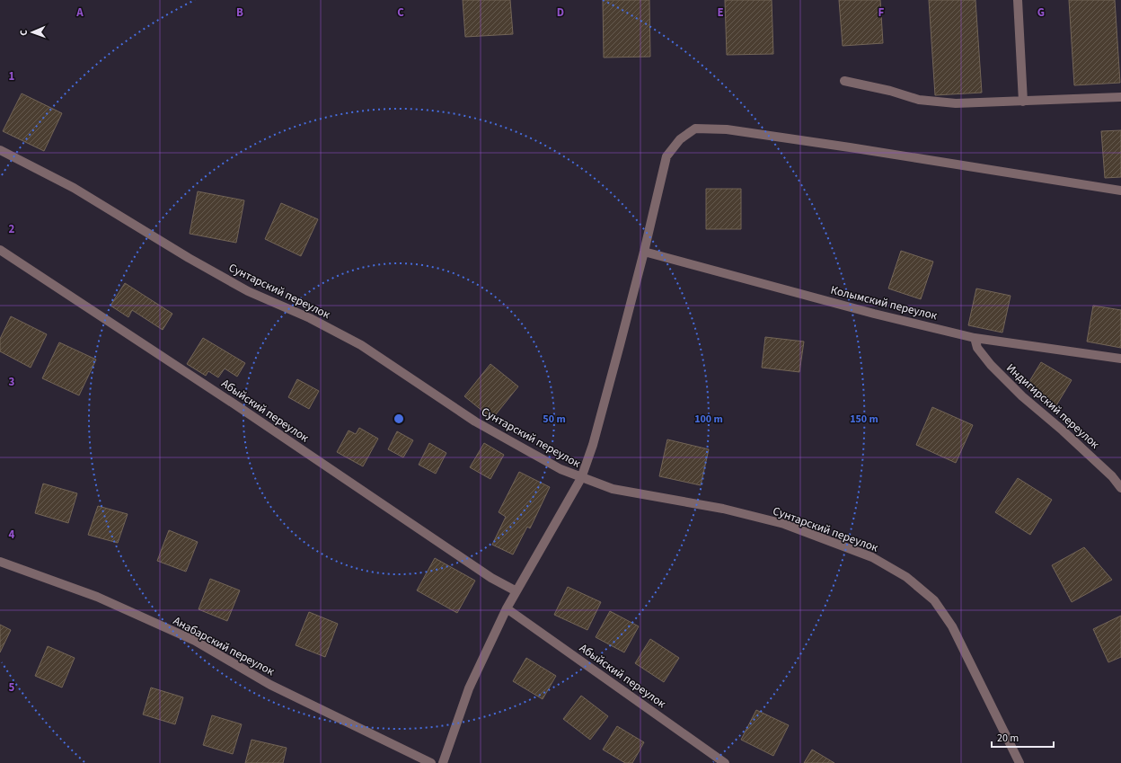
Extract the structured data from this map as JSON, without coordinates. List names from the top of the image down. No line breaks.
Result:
{"streets":{"street":["Сунтарский переулок","Колымский переулок","Индигирский переулок","Абыйский переулок","Анабарский переулок"]},"crossings":[["Колымский переулок","Индигирский переулок"]],"scale_bar":"20 m","north":"left","grid":{"columns":["A","B","C","D","E","F","G"],"rows":["1","2","3","4","5"]},"rings":["50 m","100 m","150 m"]}
